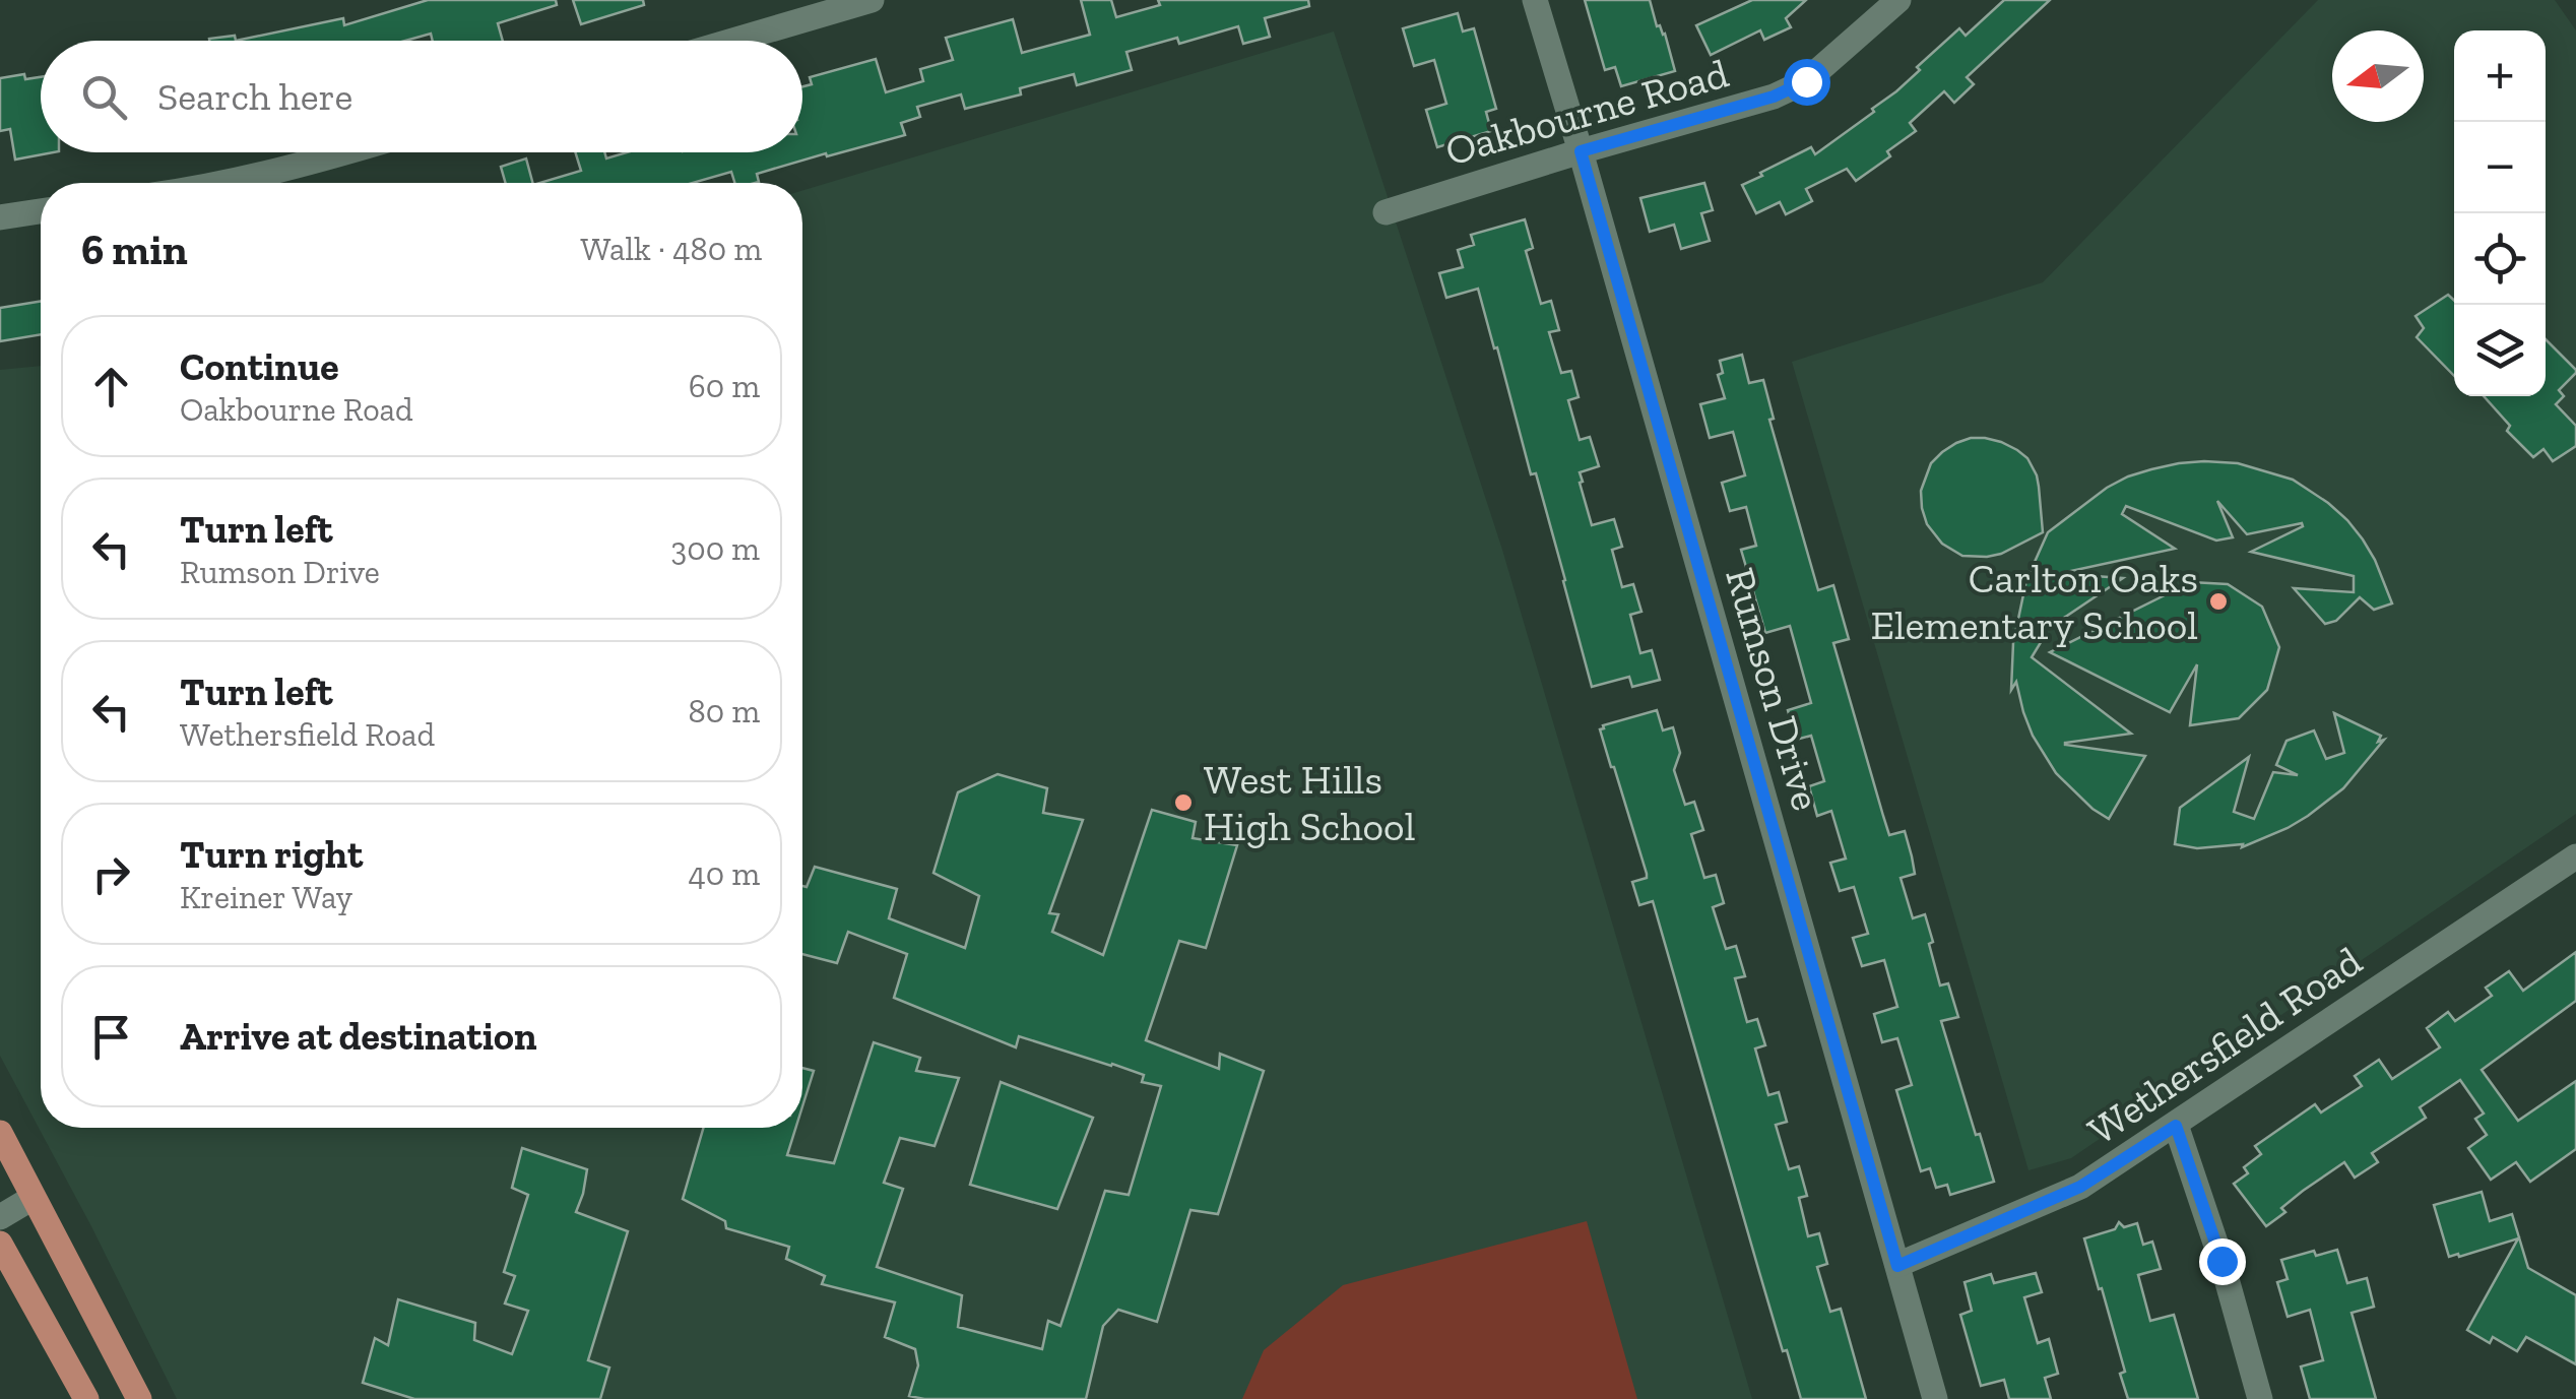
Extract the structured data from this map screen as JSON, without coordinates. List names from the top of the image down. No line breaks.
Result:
{"streets":{"street":["Oakbourne Road","Rumson Drive","Wethersfield Road"]},"crossings":[["Oakbourne Road","Rumson Drive"],["Rumson Drive","Wethersfield Road"]],"places":["Carlton Oaks Elementary School","West Hills High School"],"north":"left","page":{"map_buttons":["+","−"],"search":"Search here","heading":["6 min","Walk · 480 m"],"list":[["Continue","Oakbourne Road","60 m"],["Turn left","Rumson Drive","300 m"],["Turn left","Wethersfield Road","80 m"],["Turn right","Kreiner Way","40 m"],"Arrive at destination"]}}
